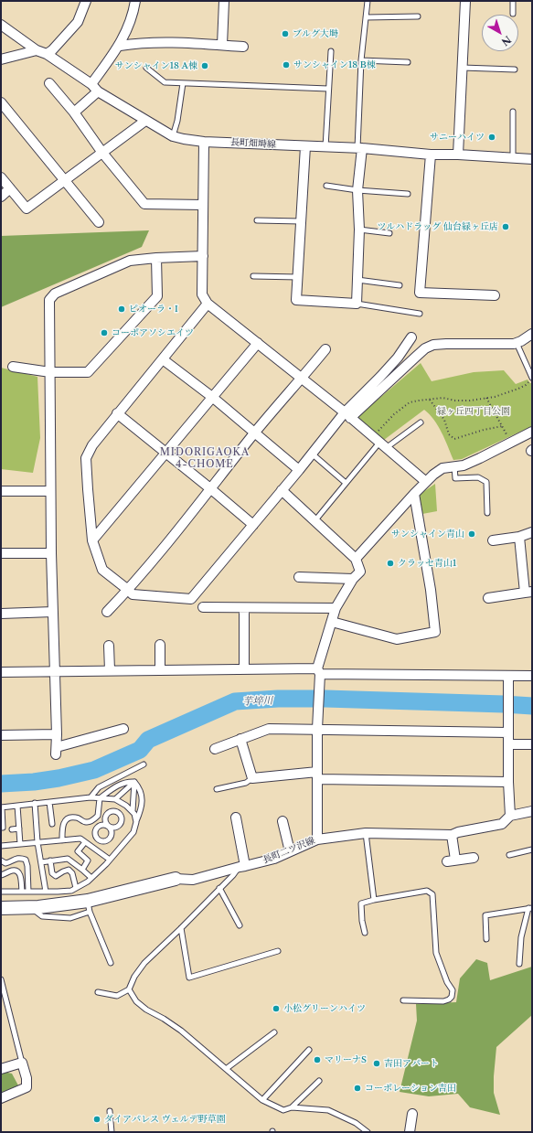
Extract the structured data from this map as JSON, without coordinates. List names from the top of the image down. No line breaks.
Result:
{"streets":{"street":["長町畑塒線","長町二ツ沢線"]},"districts":["MIDORIGAOKA 4-CHOME"],"water":["芋埣川"],"parks":["緑ヶ丘四丁目公園"],"places":["ブルグ大塒","サンシャイン18 B棟","サンシャイン18 A棟","サニーハイツ","ツルハドラッグ 仙台緑ヶ丘店","ピオーラ・I","コーポアソシエイツ","サンシャイン青山","クラッセ青山1","小松グリーンハイツ","マリーナS","吉田アパート","コーポレーション吉田","ダイアパレス ヴェルデ野草園"],"north":"bottom right"}
